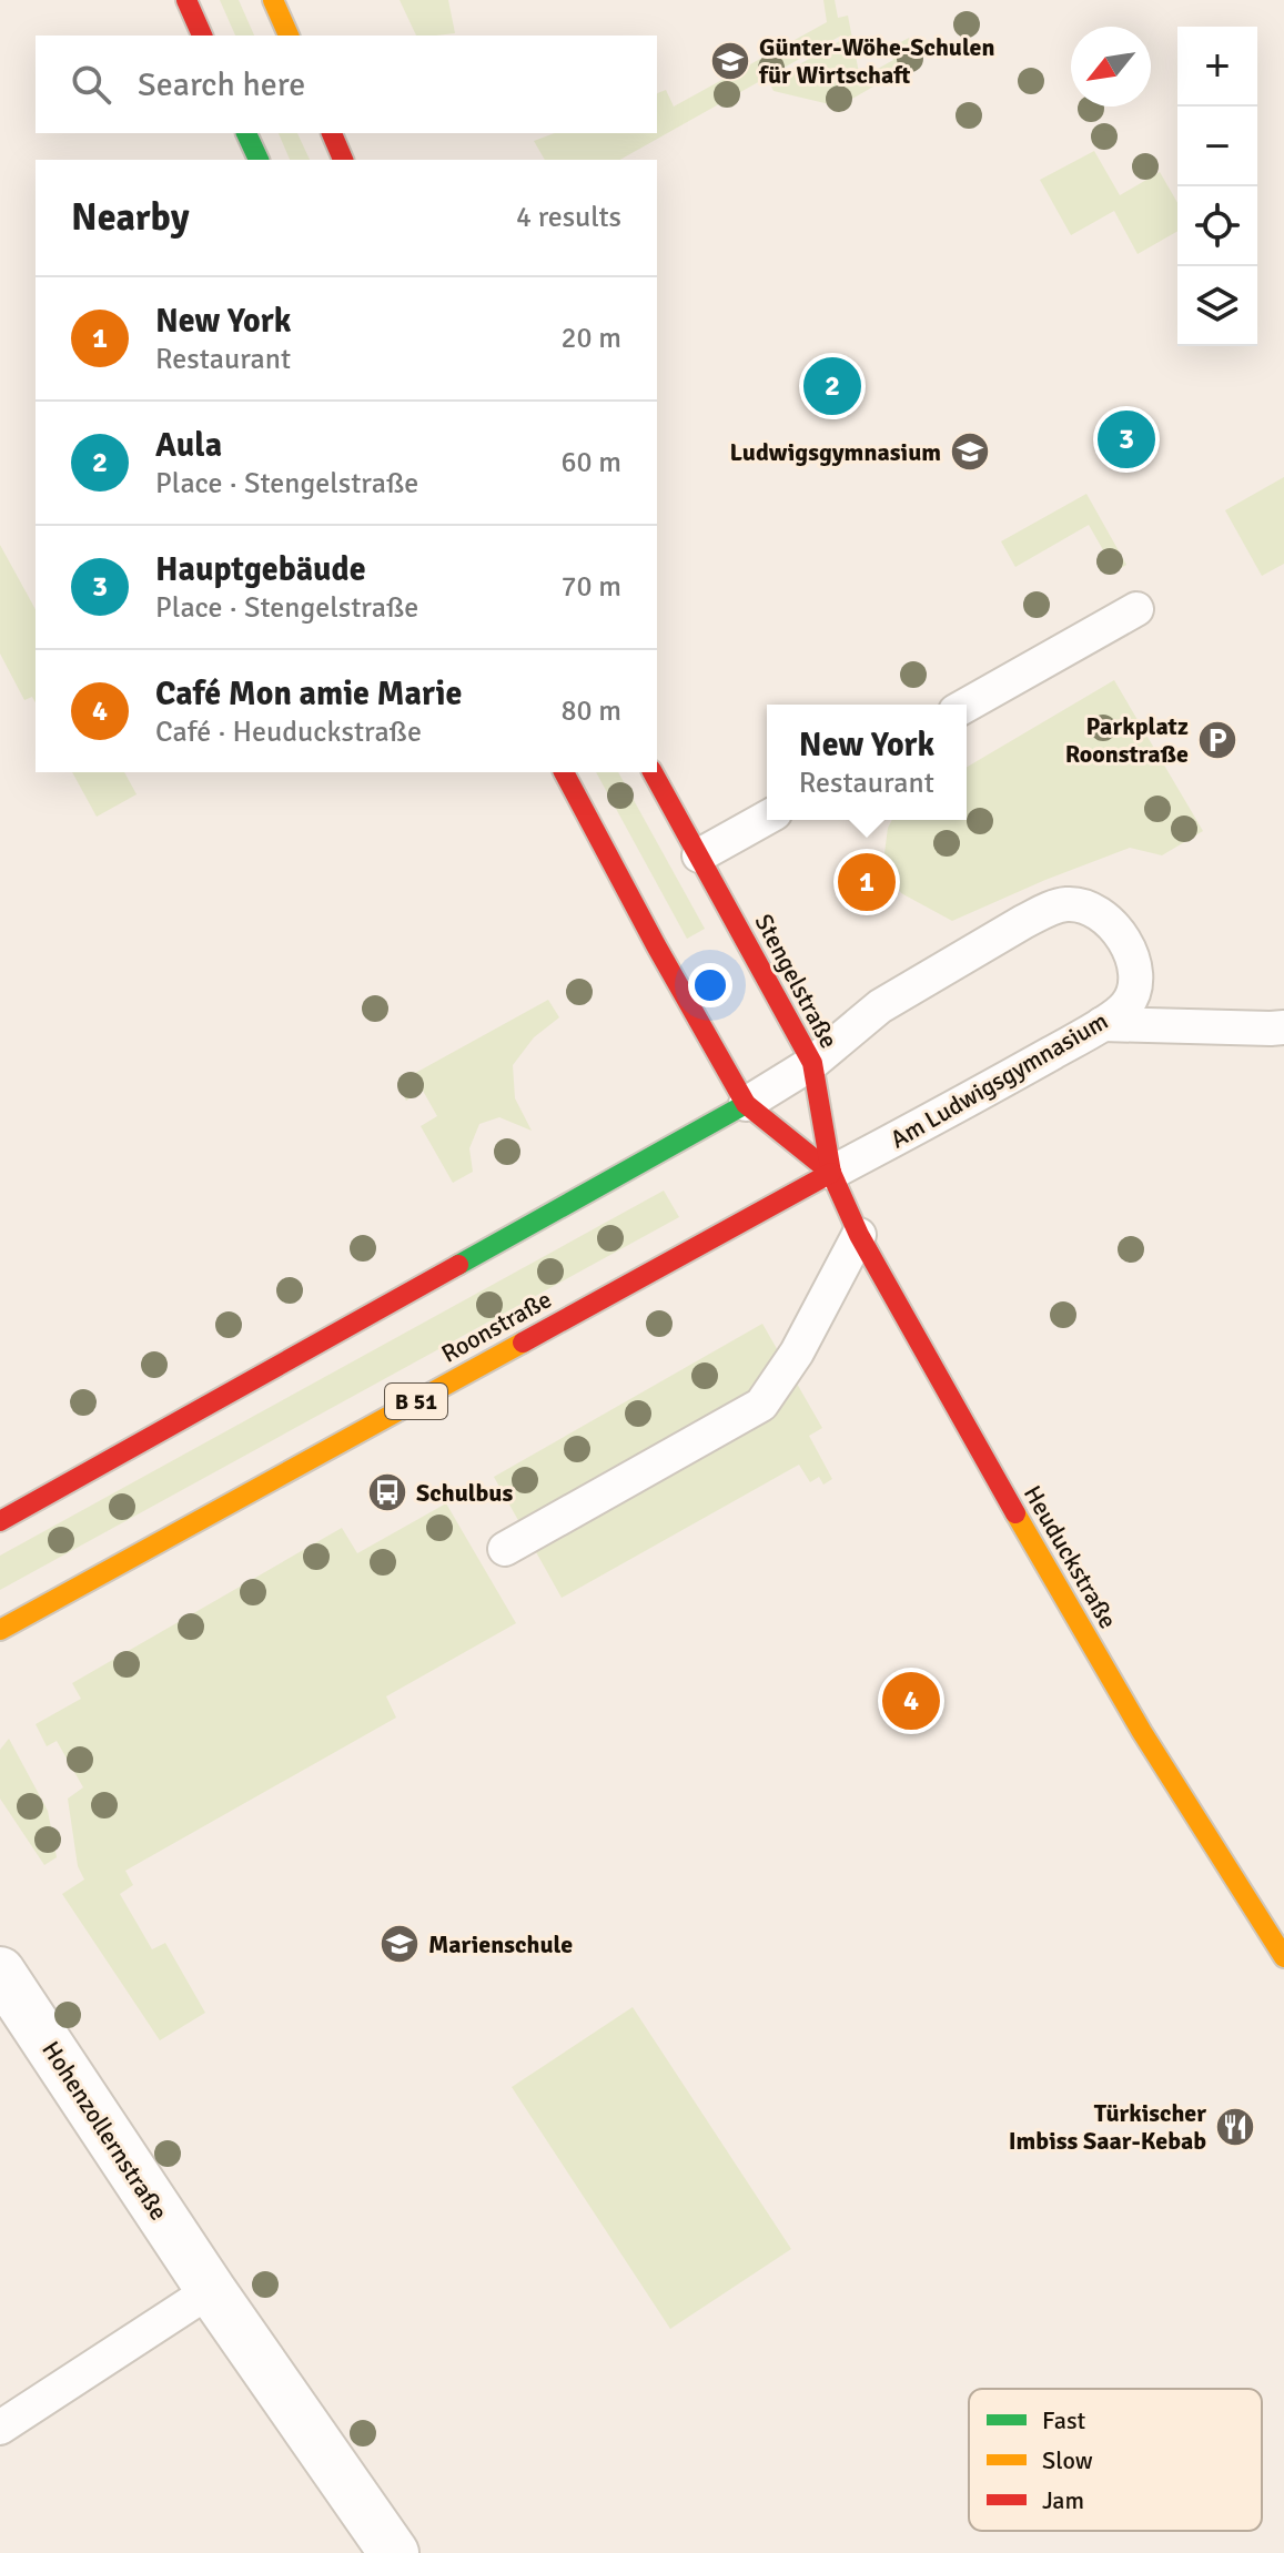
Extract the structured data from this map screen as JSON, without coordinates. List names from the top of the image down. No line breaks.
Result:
{"streets":{"main road":["Stengelstraße","Roonstraße","B 51","Heuduckstraße"],"street":["Hohenzollernstraße"],"lane":["Am Ludwigsgymnasium"]},"crossings":[["Stengelstraße","Am Ludwigsgymnasium"],["Stengelstraße","Roonstraße"],["Stengelstraße","Heuduckstraße"],["Am Ludwigsgymnasium","Roonstraße"],["Am Ludwigsgymnasium","Heuduckstraße"],["Roonstraße","Heuduckstraße"]],"places":{"school or university":["Günter-Wöhe-Schulen für Wirtschaft","Ludwigsgymnasium","Marienschule"],"parking":["Parkplatz Roonstraße"],"bus stop":["Schulbus"],"restaurant":["Türkischer Imbiss Saar-Kebab"]},"legend":["Fast","Slow","Jam"],"north":"bottom left","page":{"map_buttons":["+","−"],"search":"Search here","heading":["Nearby","4 results"],"list":[{"mark":"1","name":"New York","note":"Restaurant","value":"20 m"},{"mark":"2","name":"Aula","note":"Place · Stengelstraße","value":"60 m"},{"mark":"3","name":"Hauptgebäude","note":"Place · Stengelstraße","value":"70 m"},{"mark":"4","name":"Café Mon amie Marie","note":"Café · Heuduckstraße","value":"80 m"}],"pins":["2","3","1","4"],"popup":["New York","Restaurant"]}}
